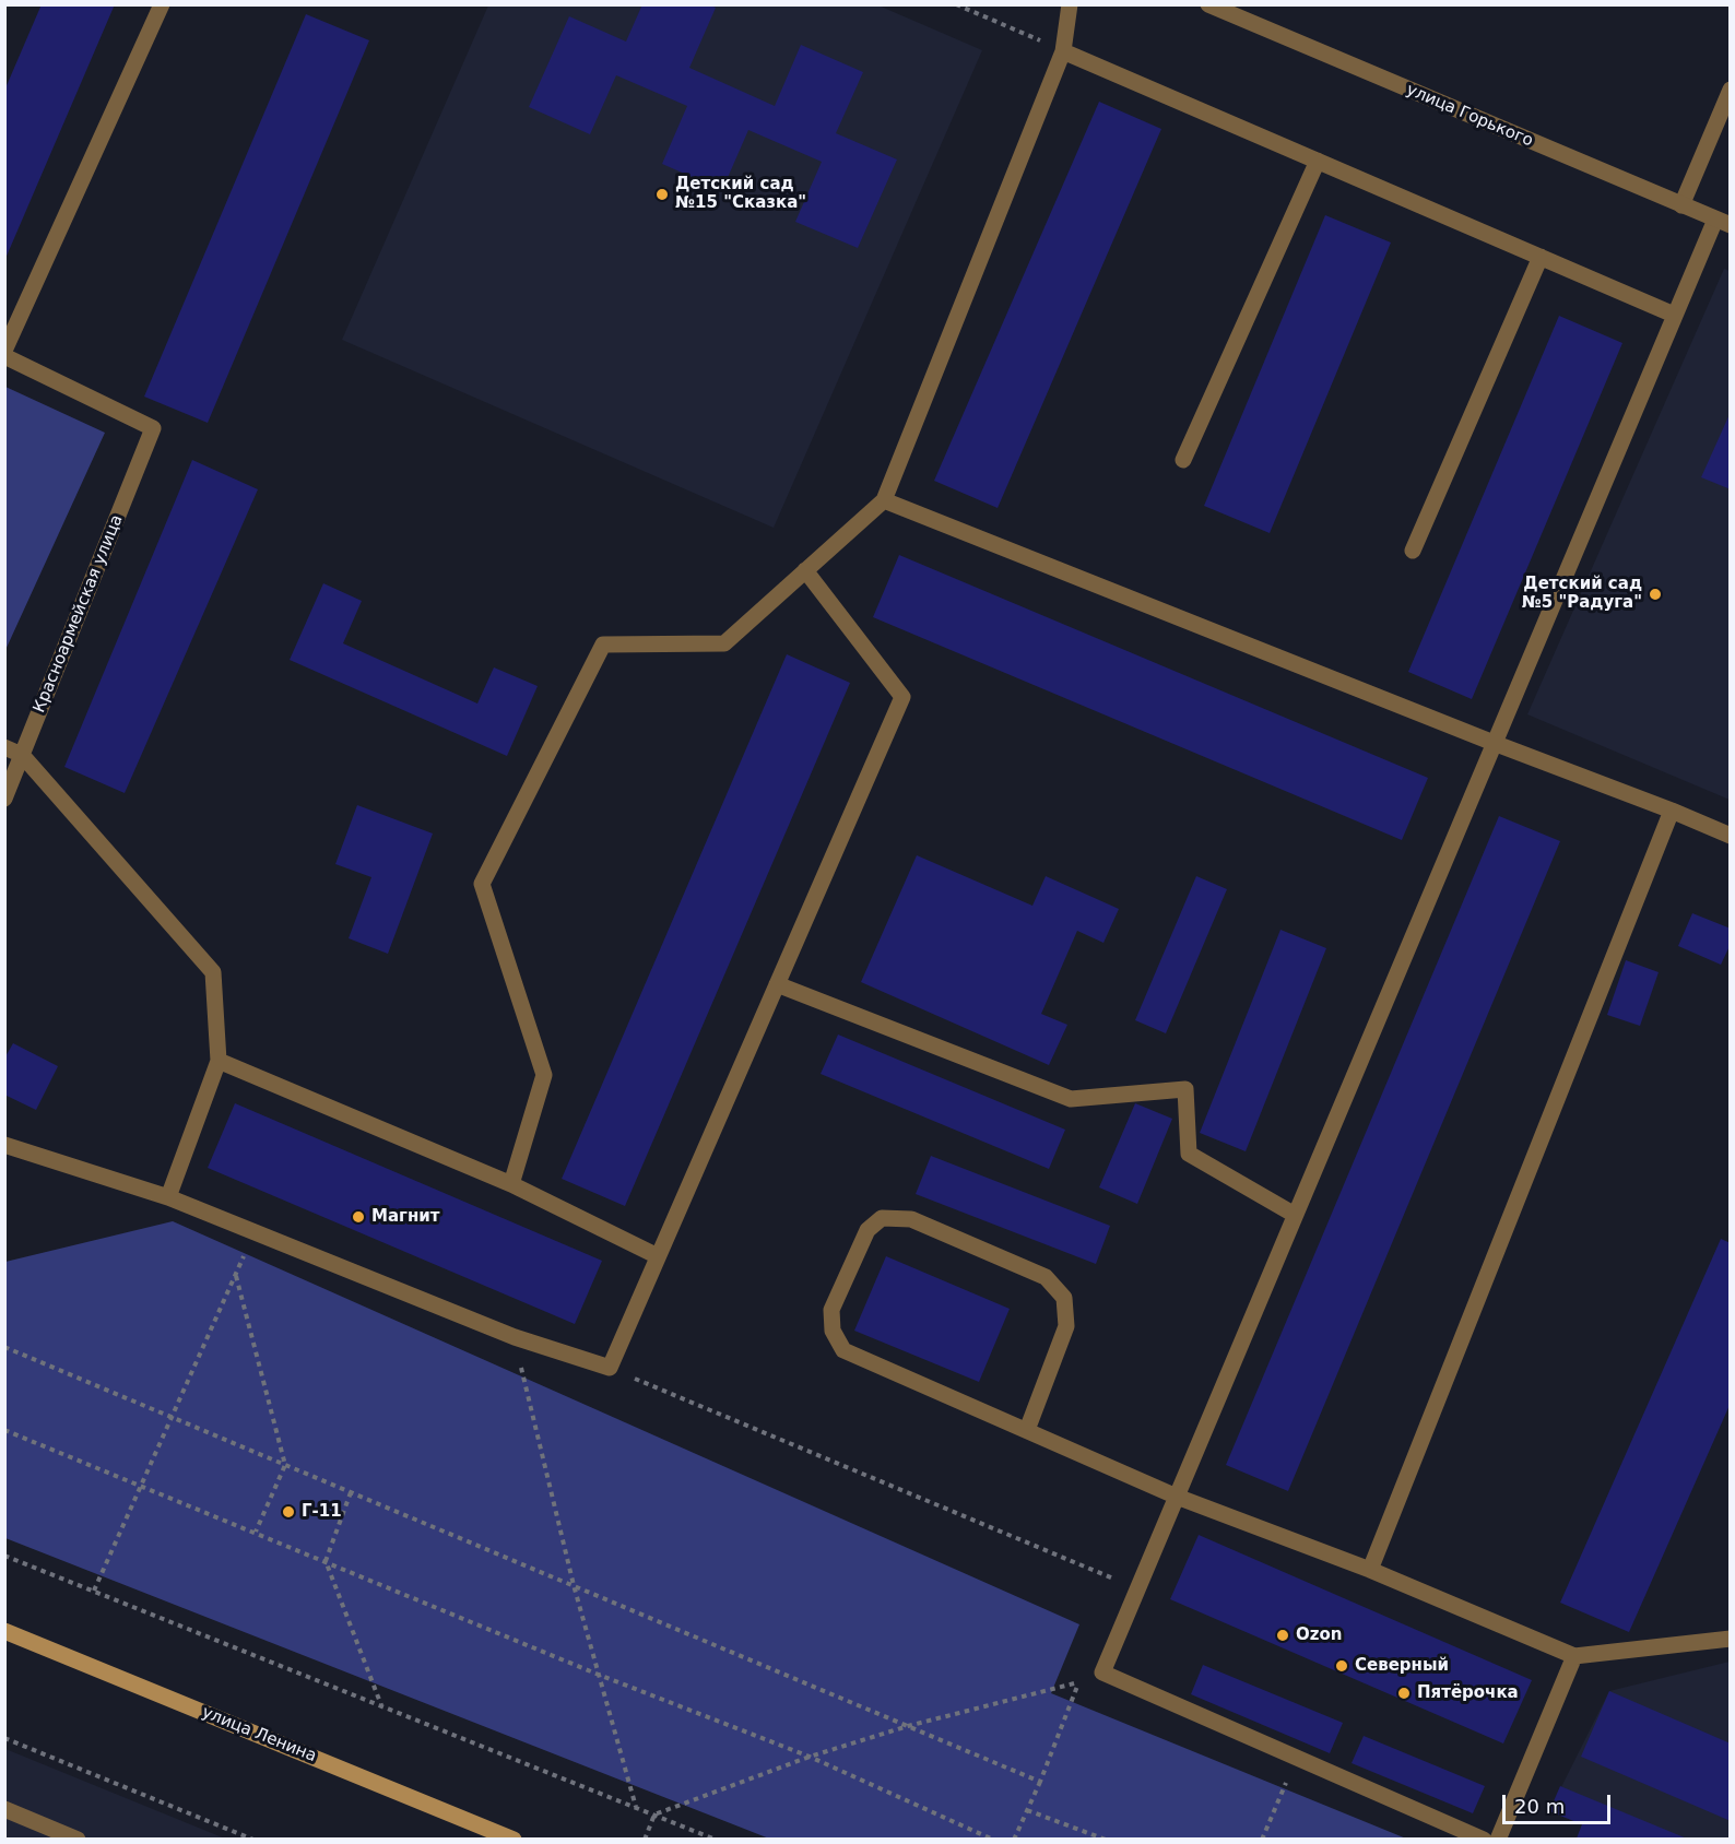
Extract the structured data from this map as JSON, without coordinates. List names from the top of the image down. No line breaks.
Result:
{"streets":{"main road":["улица Ленина"],"street":["улица Горького","Красноармейская улица"]},"places":["Детский сад №15 \"Сказка\"","Детский сад №5 \"Радуга\"","Магнит","Г-11","Ozon","Северный","Пятёрочка"],"scale_bar":"20 m"}
